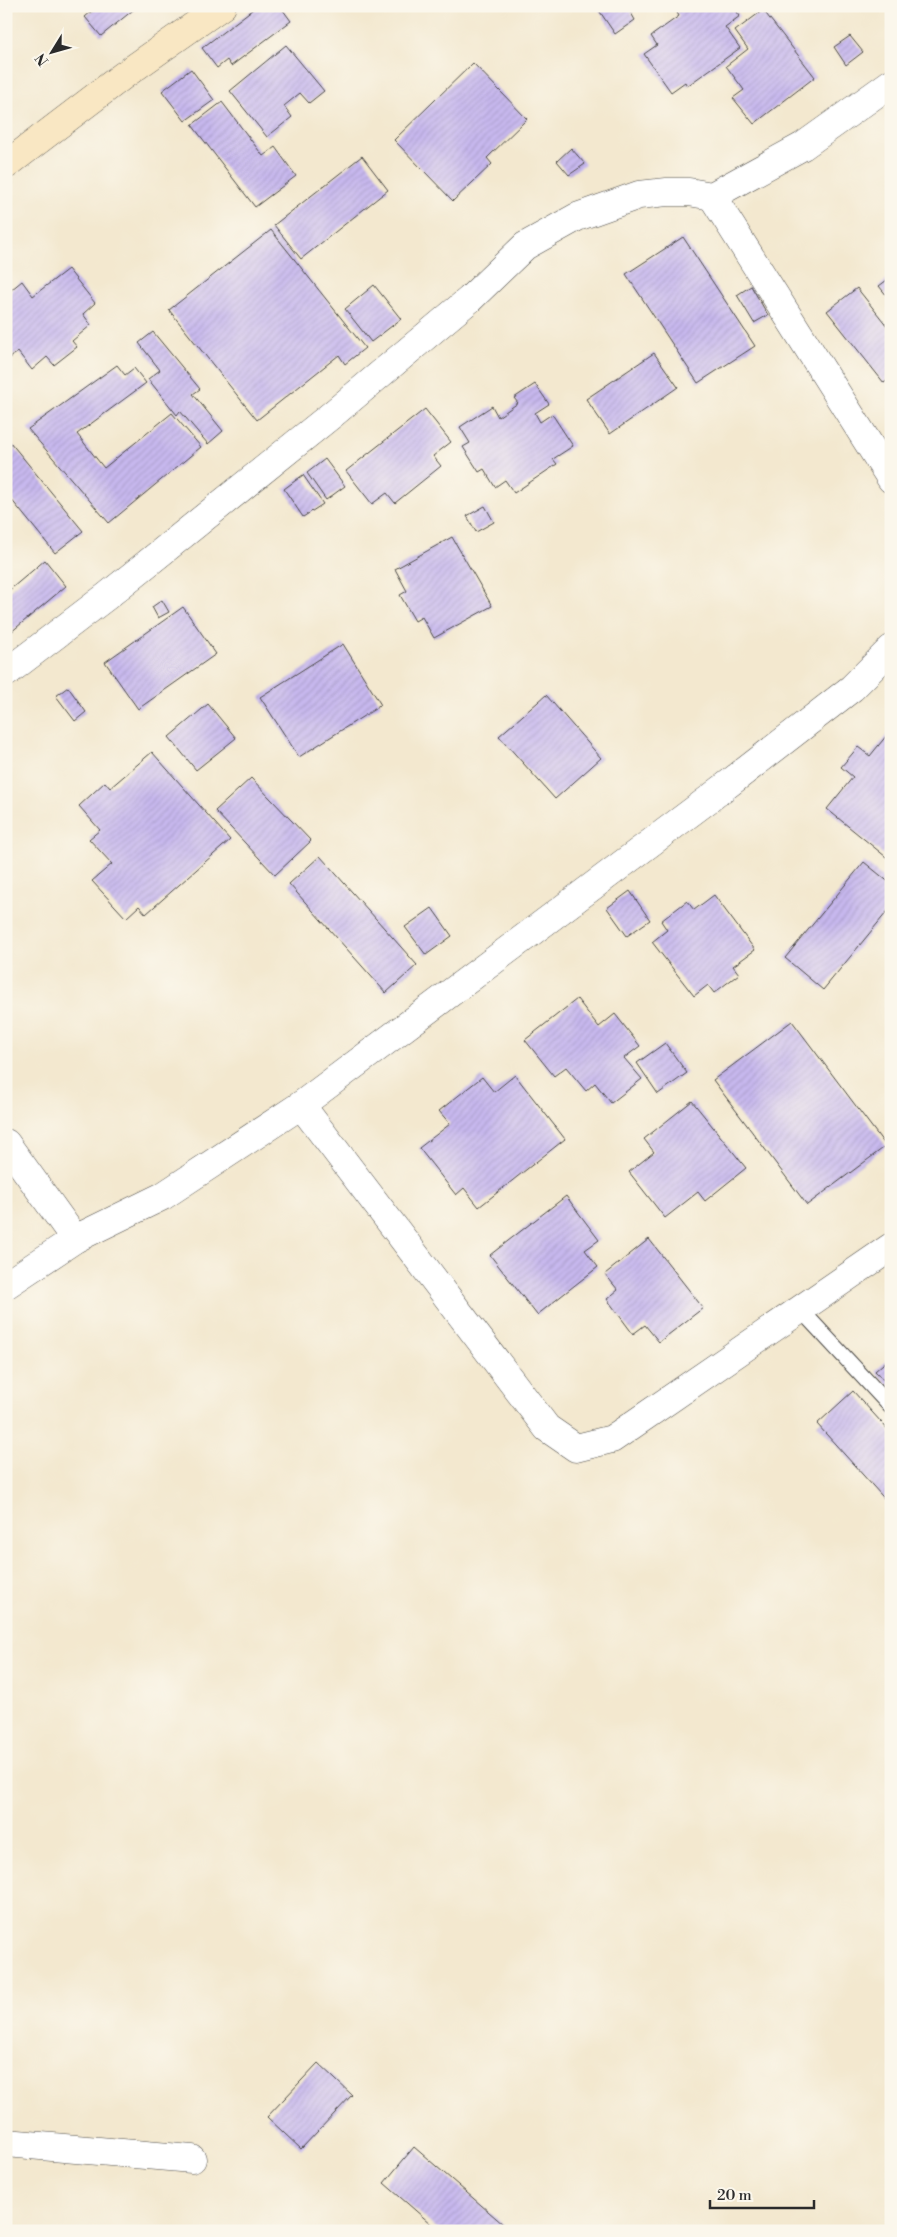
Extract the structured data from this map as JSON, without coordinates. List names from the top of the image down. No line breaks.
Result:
{"scale_bar":"20 m","north":"bottom left"}
